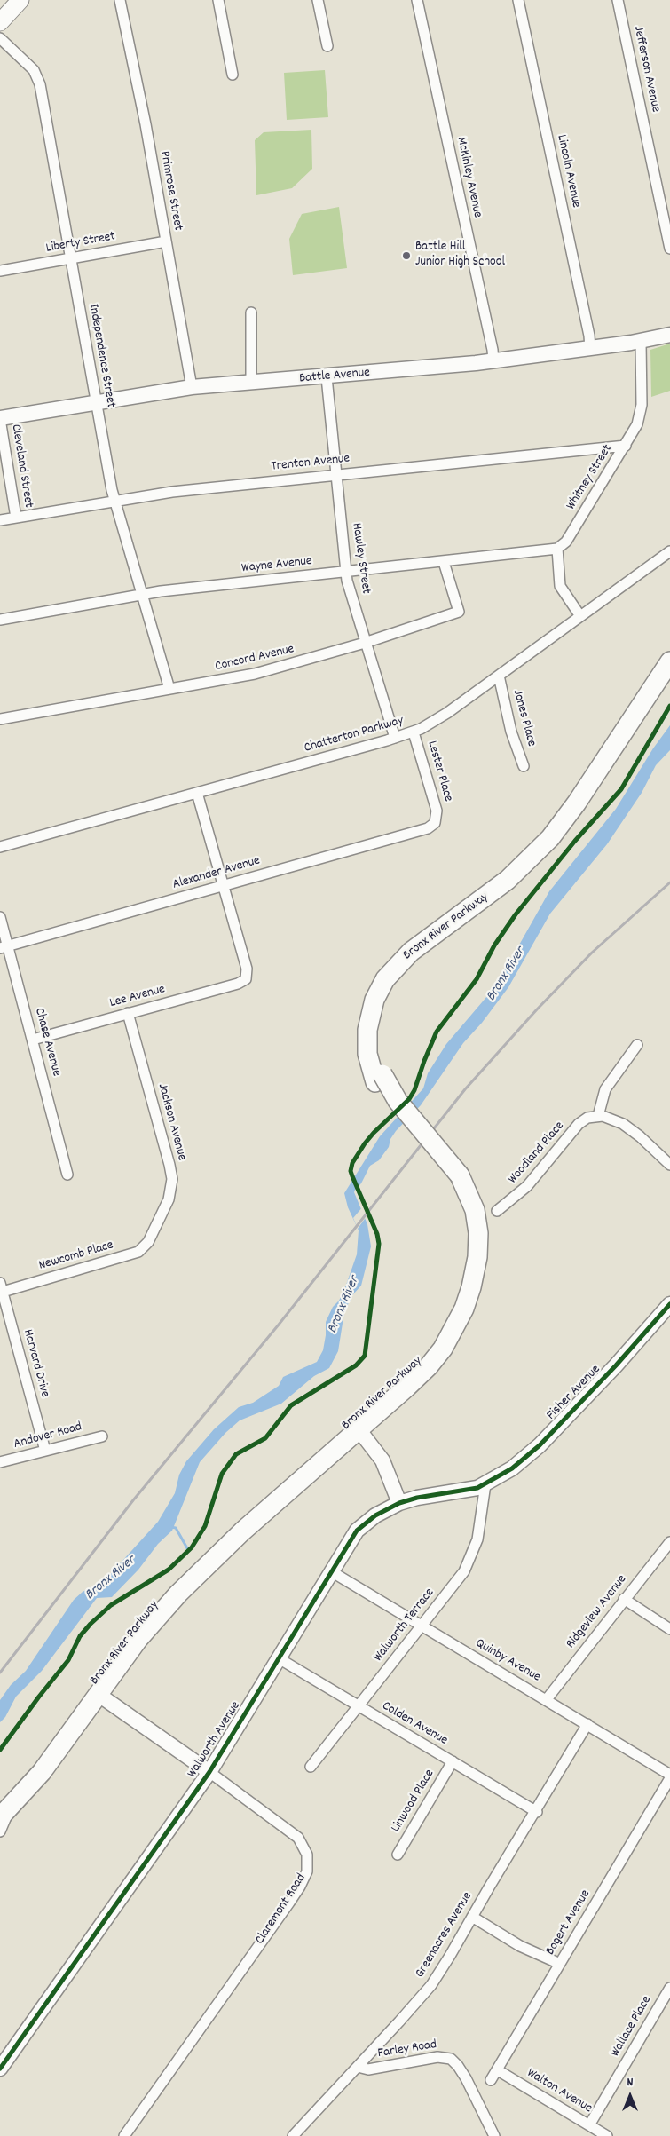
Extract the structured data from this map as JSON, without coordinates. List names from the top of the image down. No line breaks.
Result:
{"streets":{"highway":["Bronx River Parkway"],"street":["Jefferson Avenue","Lincoln Avenue","McKinley Avenue","Primrose Street","Liberty Street","Independence Street","Battle Avenue","Trenton Avenue","Cleveland Street","Whitney Street","Hawley Street","Wayne Avenue","Concord Avenue","Jones Place","Chatterton Parkway","Lester Place","Alexander Avenue","Lee Avenue","Chase Avenue","Jackson Avenue","Woodland Place","Newcomb Place","Harvard Drive","Fisher Avenue","Andover Road","Ridgeview Avenue","Walworth Terrace","Quinby Avenue","Colden Avenue","Walworth Avenue","Linwood Place","Claremont Road","Bogert Avenue","Greenacres Avenue","Wallace Place","Farley Road","Walton Avenue"]},"crossings":[["Lincoln Avenue","Battle Avenue"],["McKinley Avenue","Battle Avenue"],["Primrose Street","Liberty Street"],["Primrose Street","Battle Avenue"],["Liberty Street","Independence Street"],["Independence Street","Battle Avenue"],["Independence Street","Trenton Avenue"],["Independence Street","Wayne Avenue"],["Independence Street","Concord Avenue"],["Battle Avenue","Cleveland Street"],["Battle Avenue","Whitney Street"],["Battle Avenue","Hawley Street"],["Trenton Avenue","Cleveland Street"],["Trenton Avenue","Whitney Street"],["Trenton Avenue","Hawley Street"],["Whitney Street","Wayne Avenue"],["Hawley Street","Wayne Avenue"],["Hawley Street","Concord Avenue"],["Hawley Street","Chatterton Parkway"],["Wayne Avenue","Concord Avenue"],["Jones Place","Chatterton Parkway"],["Chatterton Parkway","Lester Place"],["Lester Place","Alexander Avenue"],["Alexander Avenue","Lee Avenue"],["Alexander Avenue","Chase Avenue"],["Bronx River Parkway","Claremont Road"],["Lee Avenue","Chase Avenue"],["Lee Avenue","Jackson Avenue"],["Jackson Avenue","Newcomb Place"],["Newcomb Place","Harvard Drive"],["Harvard Drive","Andover Road"],["Fisher Avenue","Walworth Terrace"],["Fisher Avenue","Walworth Avenue"],["Ridgeview Avenue","Quinby Avenue"],["Walworth Terrace","Quinby Avenue"],["Walworth Terrace","Colden Avenue"],["Walworth Terrace","Walworth Avenue"],["Quinby Avenue","Walworth Avenue"],["Quinby Avenue","Greenacres Avenue"],["Colden Avenue","Walworth Avenue"],["Colden Avenue","Linwood Place"],["Colden Avenue","Greenacres Avenue"],["Walworth Avenue","Claremont Road"],["Bogert Avenue","Walton Avenue"],["Greenacres Avenue","Farley Road"],["Wallace Place","Walton Avenue"]],"water":["Bronx River"],"places":["Battle Hill Junior High School"],"north":"top"}
